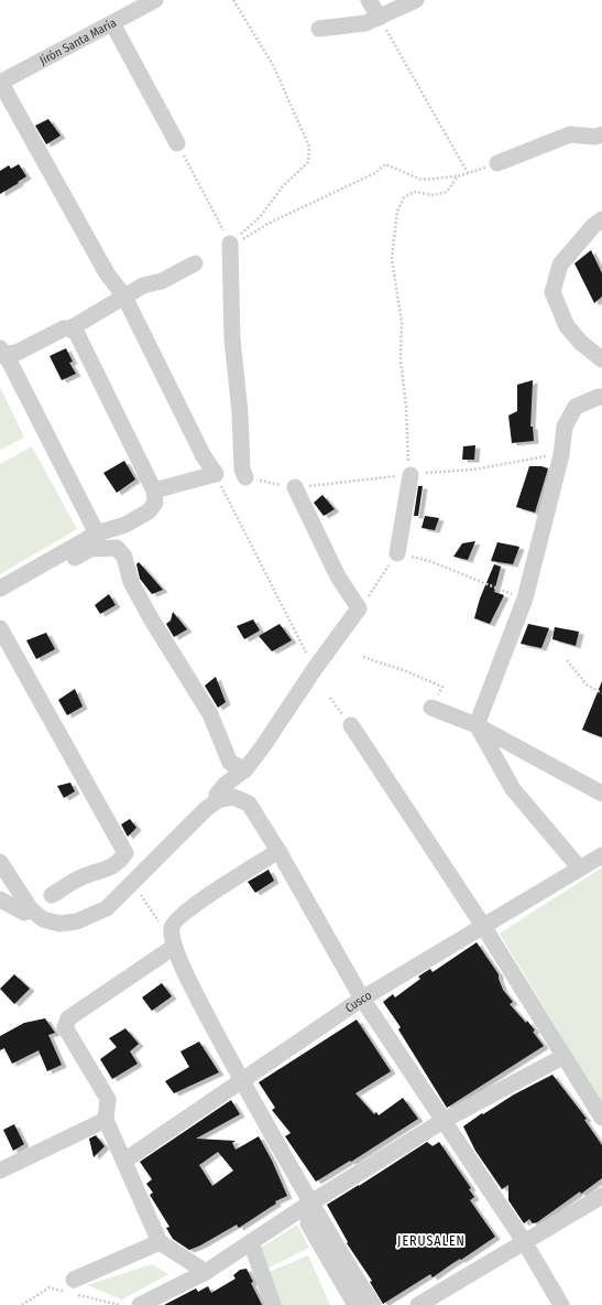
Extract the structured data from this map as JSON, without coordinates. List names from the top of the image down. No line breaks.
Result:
{"streets":{"street":["Jirón Santa María","Cusco"]},"districts":["JERUSALEN"]}
